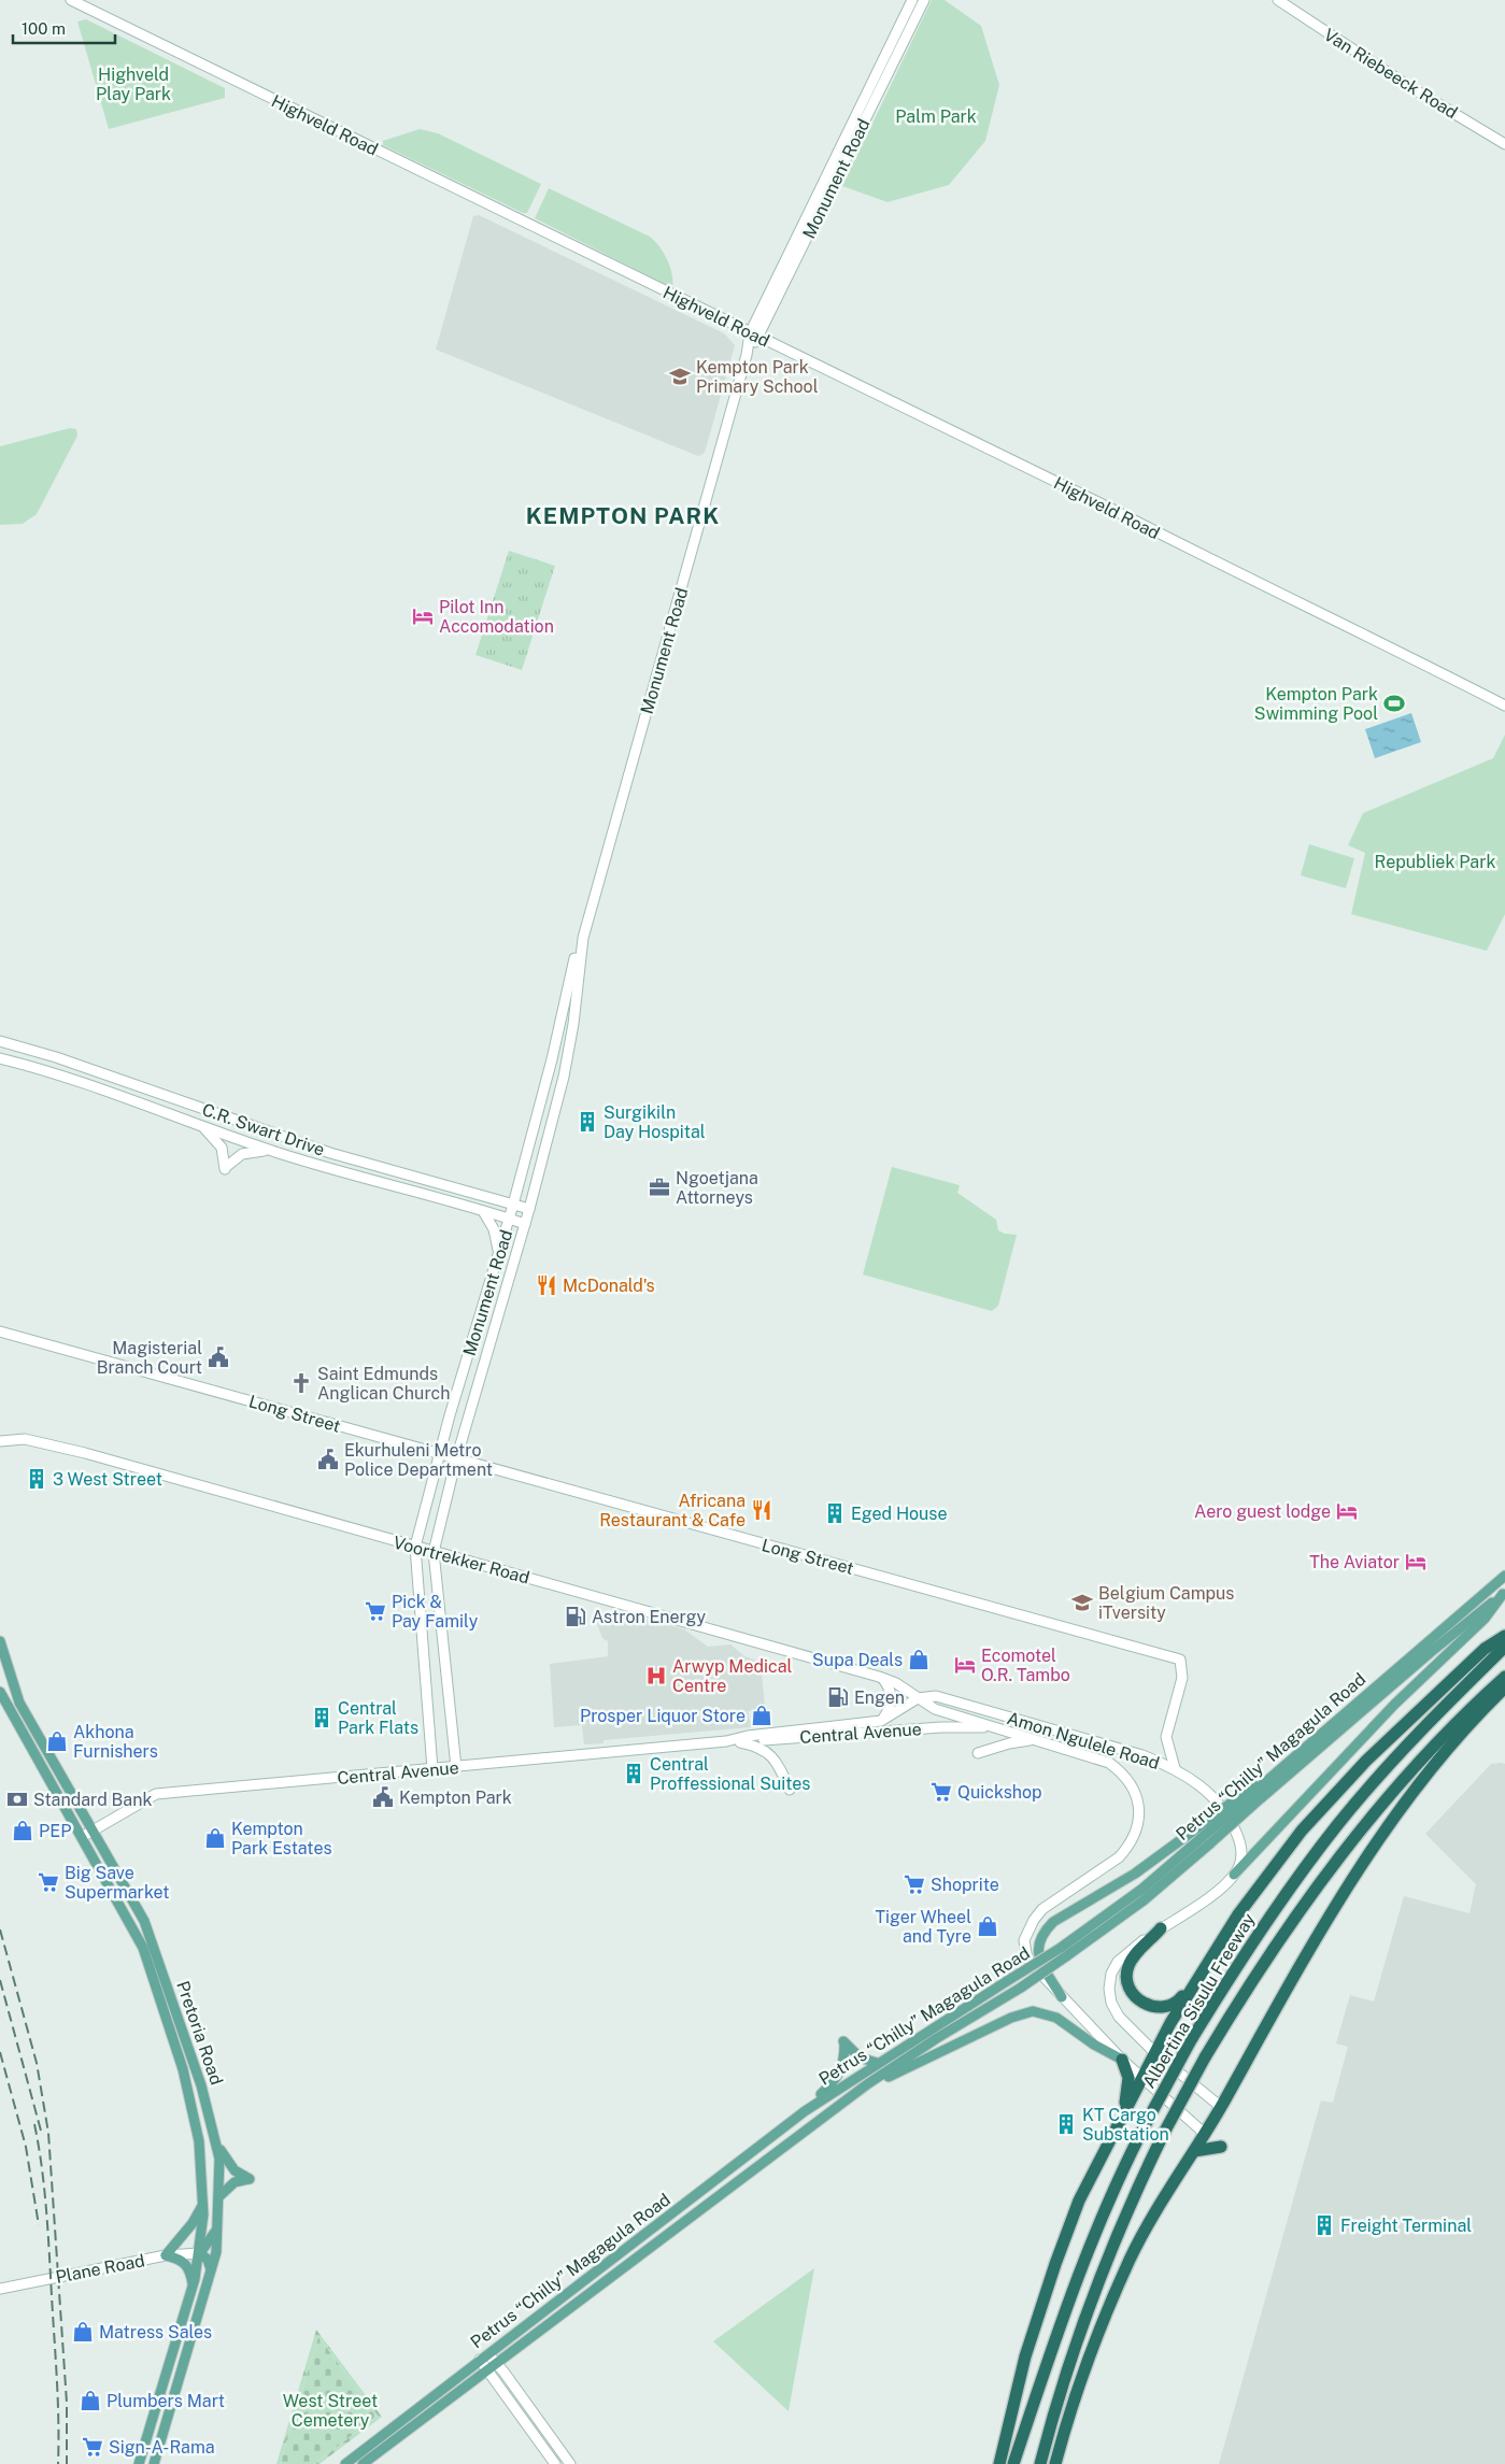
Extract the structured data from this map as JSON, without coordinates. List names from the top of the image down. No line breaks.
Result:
{"streets":{"highway":["Albertina Sisulu Freeway"],"main road":["Van Riebeeck Road","Highveld Road","Monument Road","C.R. Swart Drive","Long Street","Voortrekker Road","Central Avenue","Amon Ngulele Road","Petrus “Chilly” Magagula Road","Pretoria Road","Plane Road"]},"crossings":[["Highveld Road","Monument Road"],["Monument Road","C.R. Swart Drive"],["Monument Road","Long Street"],["Monument Road","Voortrekker Road"],["Monument Road","Central Avenue"],["Long Street","Amon Ngulele Road"],["Voortrekker Road","Amon Ngulele Road"],["Central Avenue","Amon Ngulele Road"],["Central Avenue","Pretoria Road"],["Pretoria Road","Plane Road"]],"districts":["KEMPTON PARK"],"parks":["Highveld Play Park","Palm Park","Republiek Park","West Street Cemetery"],"places":{"school or university":["Kempton Park Primary School","Belgium Campus iTversity"],"hotel":["Pilot Inn Accomodation","Aero guest lodge","The Aviator","Ecomotel O.R. Tambo"],"sports":["Kempton Park Swimming Pool"],"building":["Surgikiln Day Hospital","3 West Street","Eged House","Central Park Flats","Central Proffessional Suites","KT Cargo Substation","Freight Terminal"],"office":["Ngoetjana Attorneys"],"restaurant":["McDonald's","Africana Restaurant & Cafe"],"public building":["Magisterial Branch Court","Ekurhuleni Metro Police Department","Kempton Park"],"church":["Saint Edmunds Anglican Church"],"supermarket":["Pick & Pay Family","Quickshop","Big Save Supermarket","Shoprite","Sign-A-Rama"],"fuel station":["Astron Energy","Engen"],"shop":["Supa Deals","Prosper Liquor Store","Akhona Furnishers","PEP","Kempton Park Estates","Tiger Wheel and Tyre","Matress Sales","Plumbers Mart"],"hospital":["Arwyp Medical Centre"],"bank":["Standard Bank"]},"scale_bar":"100 m"}
